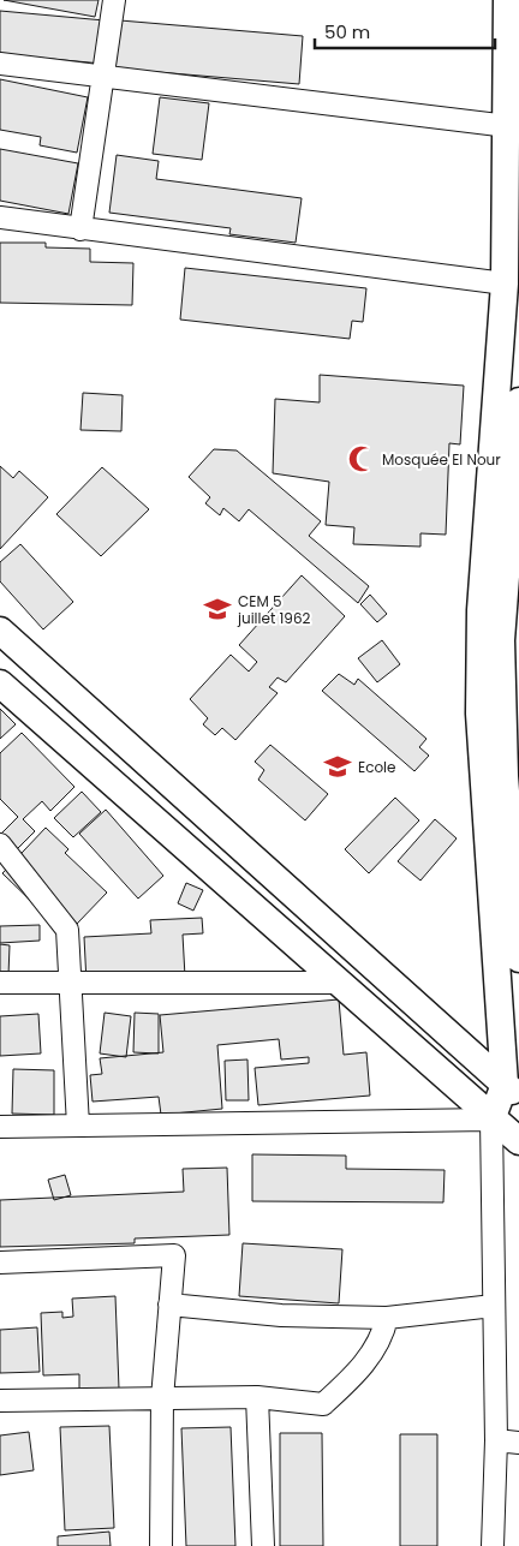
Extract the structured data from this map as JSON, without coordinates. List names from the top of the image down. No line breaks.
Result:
{"places":{"mosque":["Mosquée El Nour"],"school or university":["CEM 5 juillet 1962","Ecole"]},"scale_bar":"50 m"}
